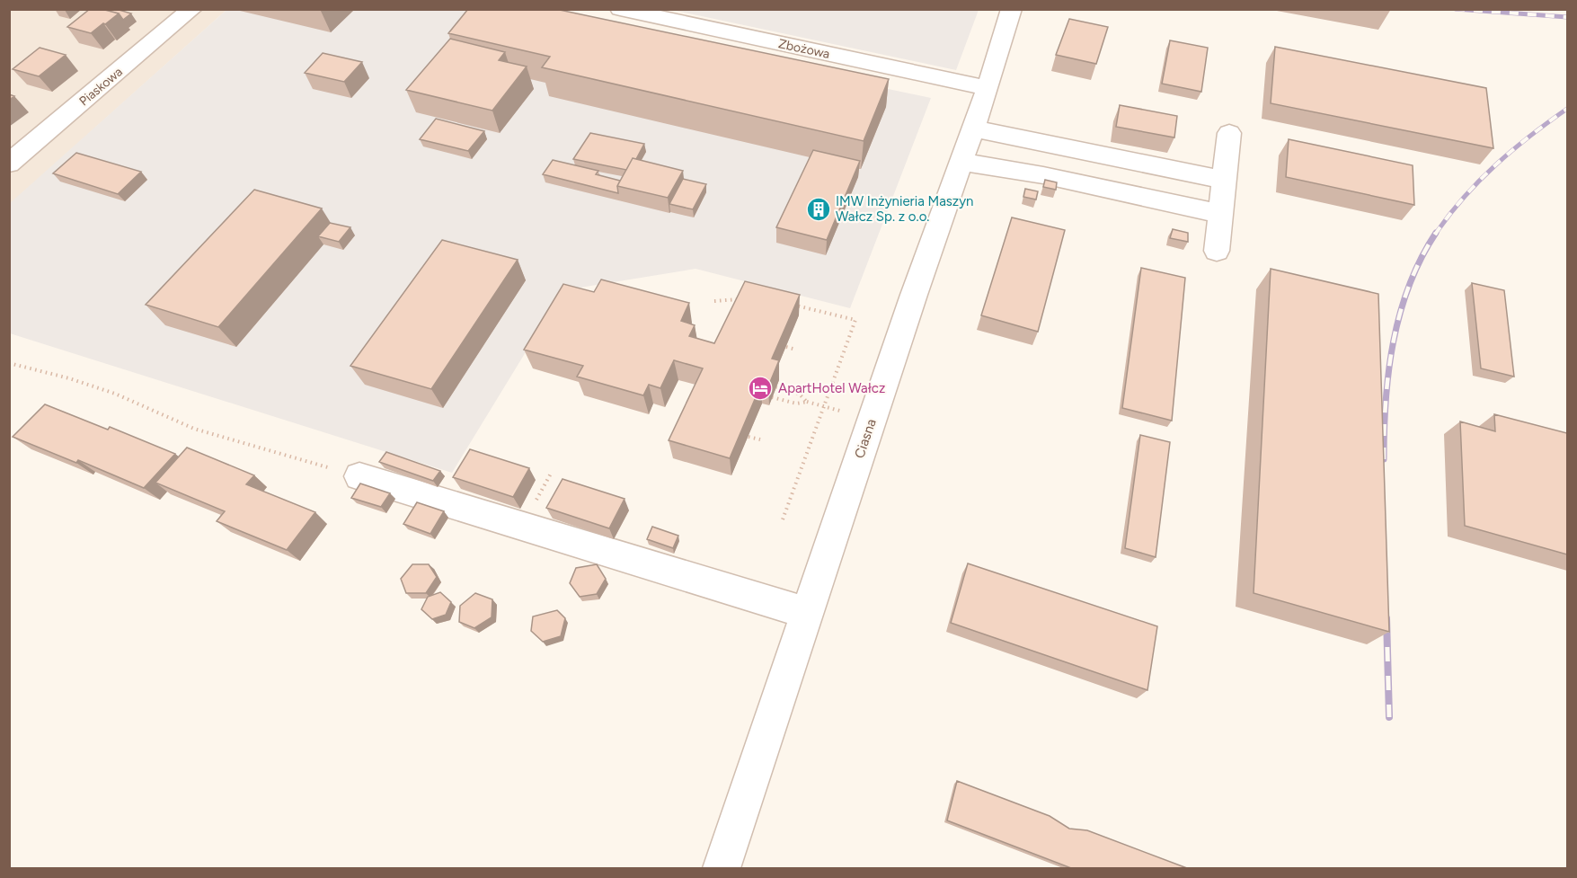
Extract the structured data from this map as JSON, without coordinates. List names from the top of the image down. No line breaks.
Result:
{"streets":{"street":["Zbożowa","Piaskowa","Ciasna"]},"crossings":[["Zbożowa","Ciasna"]],"places":{"building":["IMW Inżynieria Maszyn Wałcz Sp. z o.o."],"hotel":["ApartHotel Wałcz"]}}
